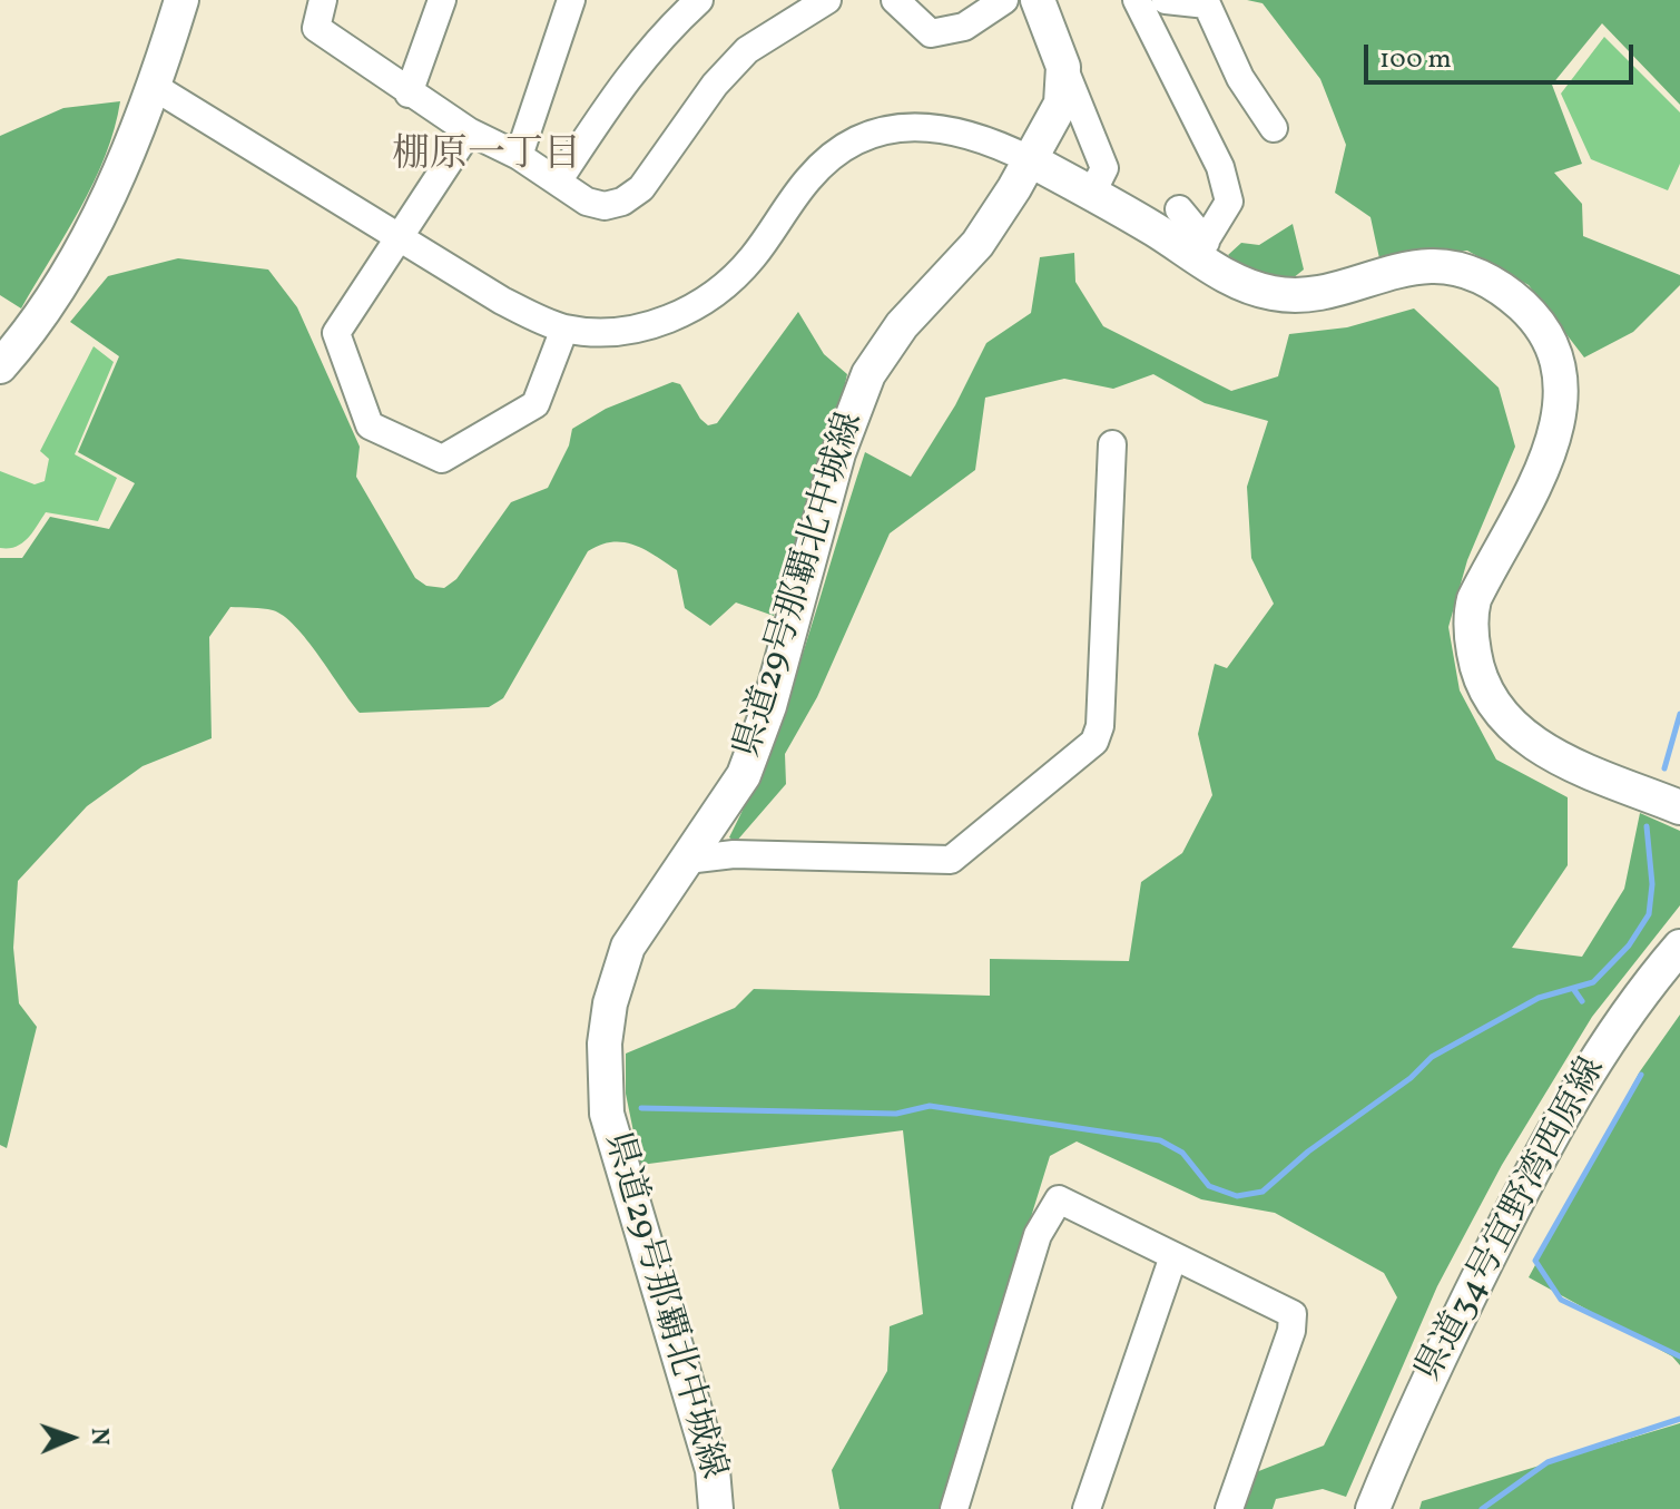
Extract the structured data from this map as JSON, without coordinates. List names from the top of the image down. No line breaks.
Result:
{"streets":{"main road":["県道29号那覇北中城線","県道34号宜野湾西原線"]},"districts":["棚原一丁目"],"scale_bar":"100 m","north":"right"}
